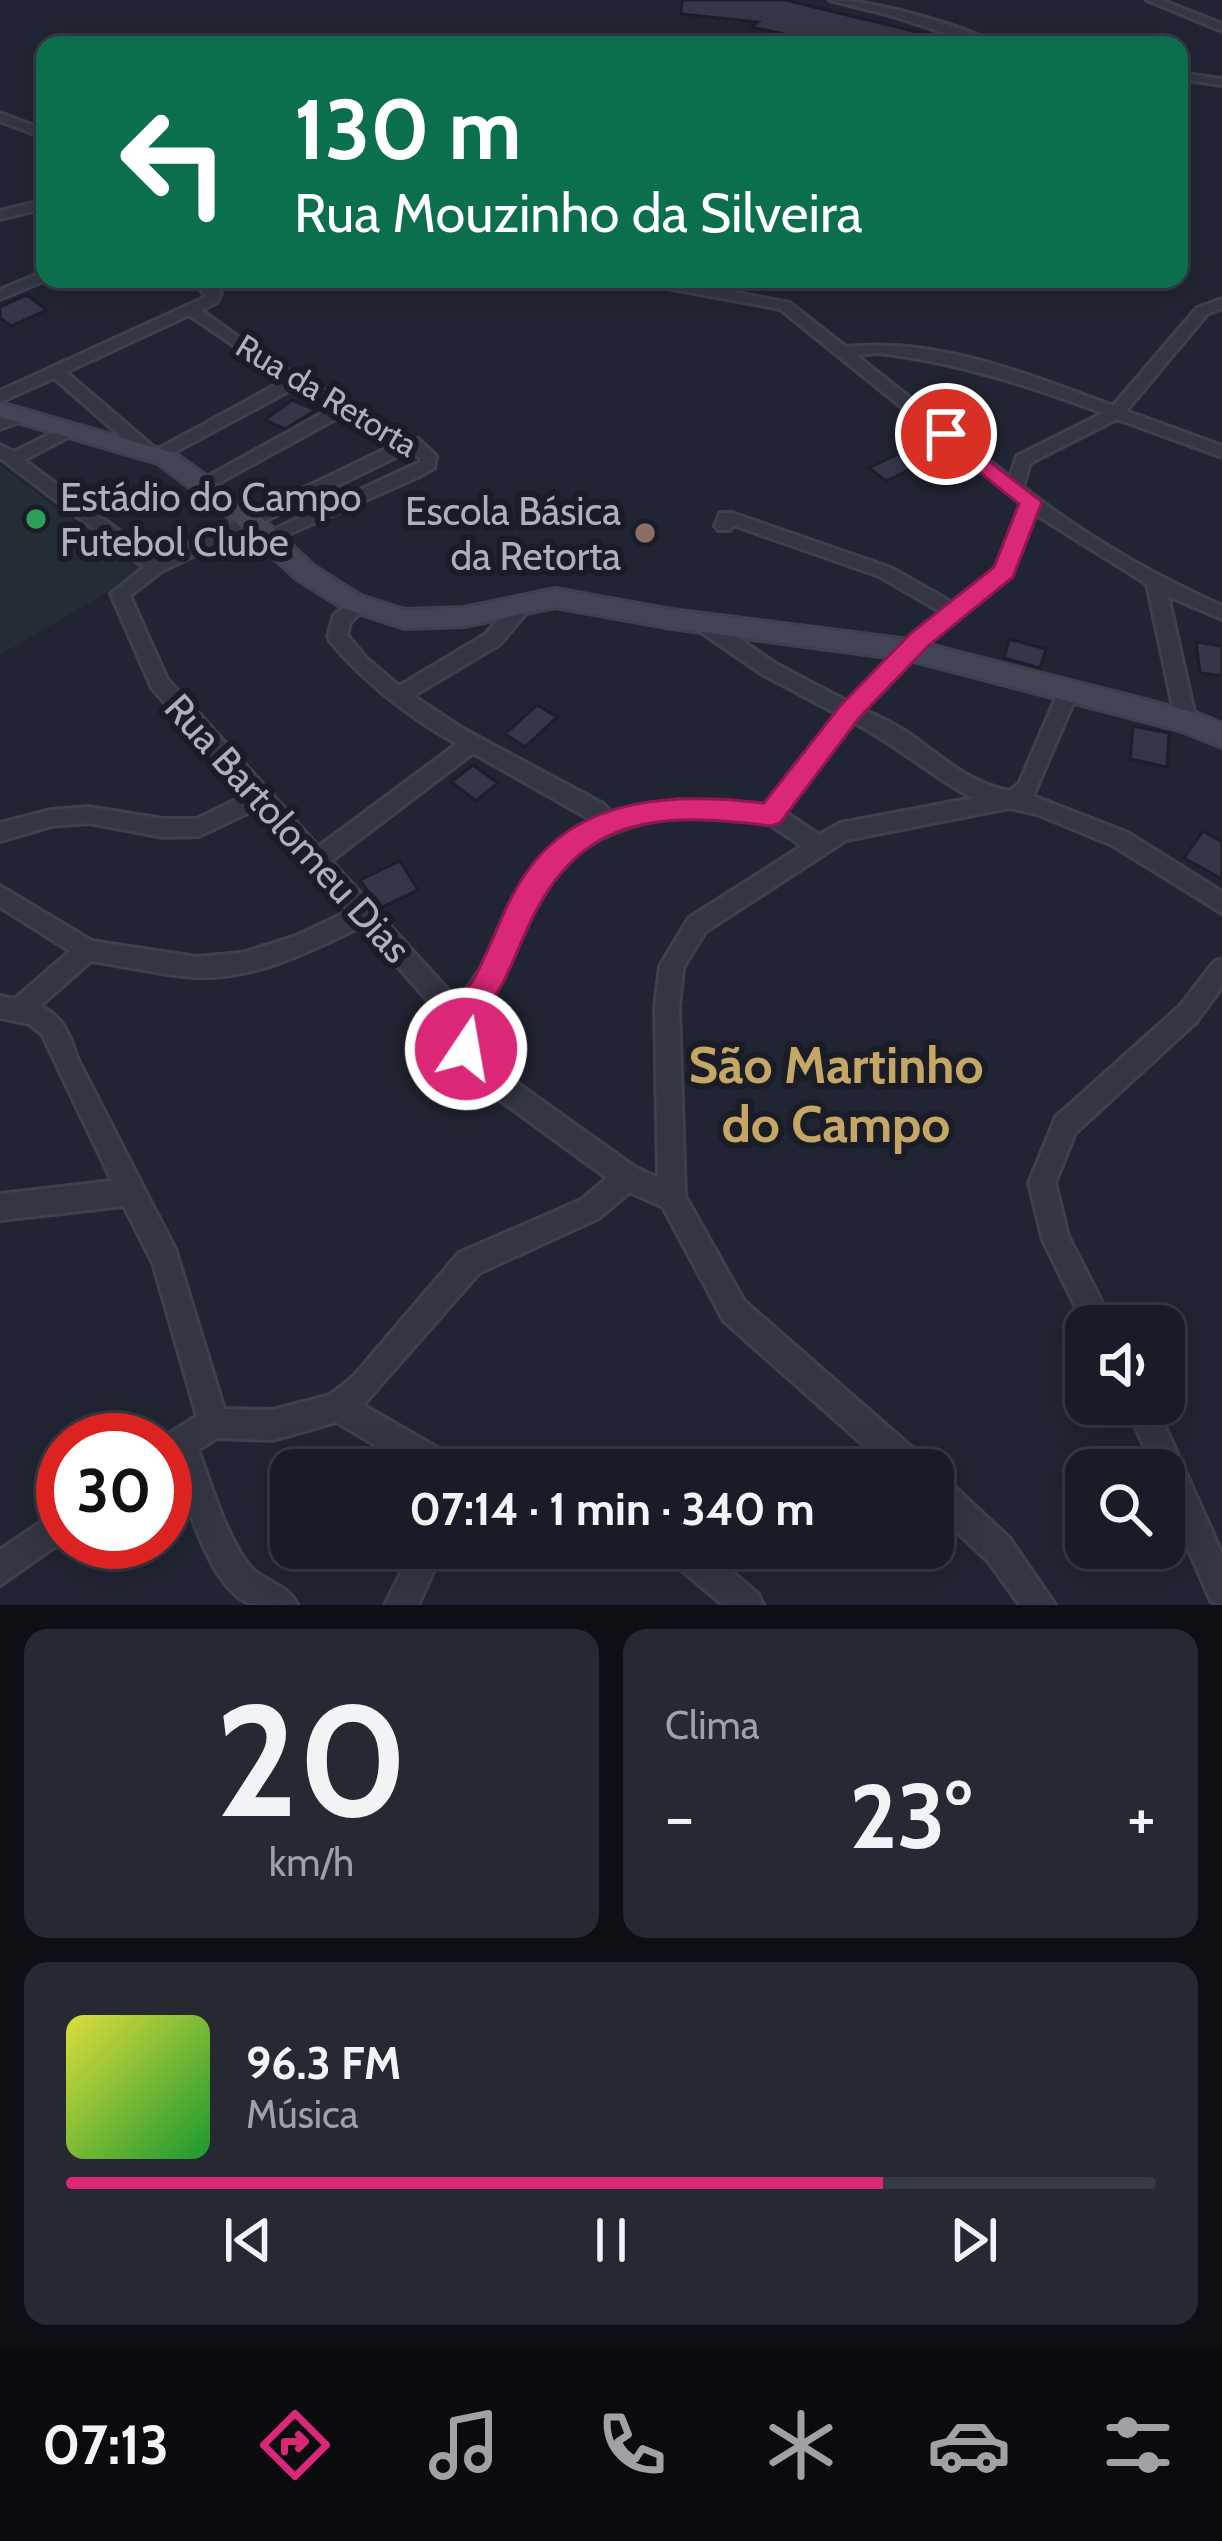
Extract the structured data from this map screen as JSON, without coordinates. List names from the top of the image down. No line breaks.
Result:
{"streets":{"street":["Rua da Retorta","Rua Bartolomeu Dias"]},"districts":["São Martinho do Campo"],"places":["Estádio do Campo Futebol Clube","Escola Básica da Retorta"],"page":{"turn":["130 m","Rua Mouzinho da Silveira"],"limit":"30","trip":"07:14 · 1 min · 340 m","tile":[["20","km/h"],"Clima"],"heat":["−","23°","+"],"song":["96.3 FM","Música"],"tabs":"07:13"}}
